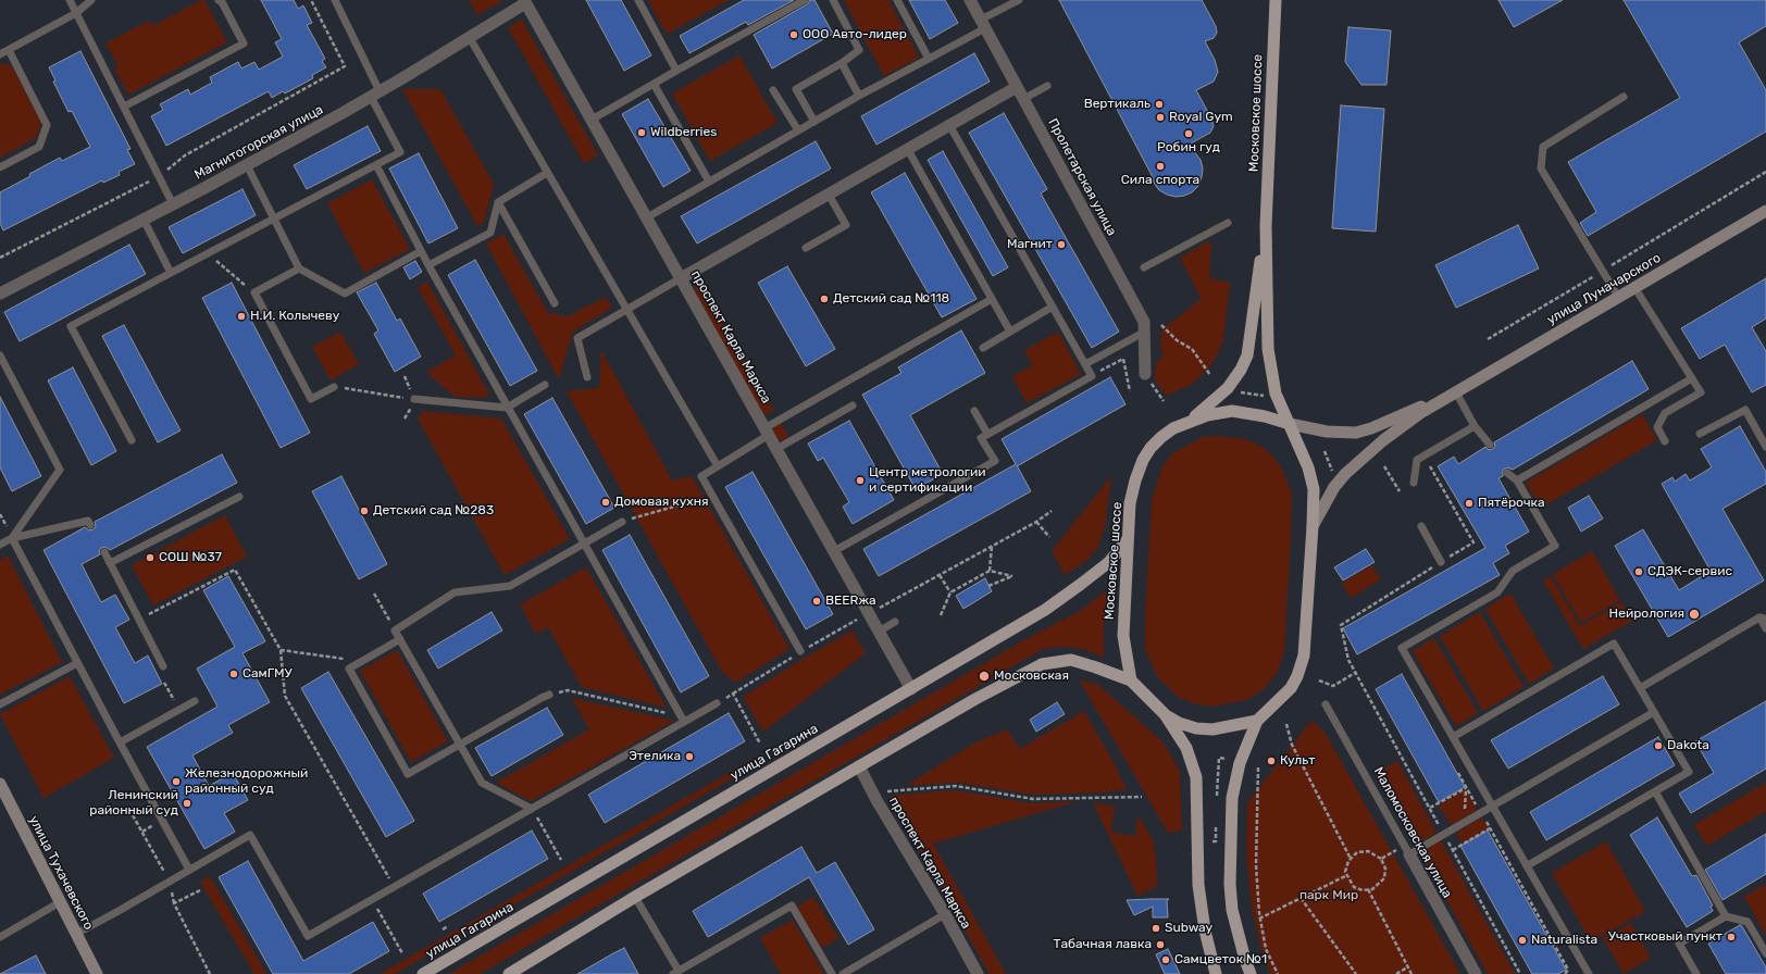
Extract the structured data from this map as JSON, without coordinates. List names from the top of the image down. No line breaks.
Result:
{"streets":{"main road":["Московское шоссе","улица Луначарского","улица Гагарина","улица Тухачевского"],"street":["Магнитогорская улица","Пролетарская улица","проспект Карла Маркса","Маломосковская улица"]},"crossings":[["Московское шоссе","улица Луначарского"],["Московское шоссе","улица Гагарина"],["Магнитогорская улица","проспект Карла Маркса"],["проспект Карла Маркса","улица Гагарина"]],"parks":["парк Мир"],"places":["ООО Авто-лидер","Вертикаль","Royal Gym","Wildberries","Робин гуд","Сила спорта","Магнит","Детский сад №118","Н.И. Колычеву","Центр метрологии и сертификации","Домовая кухня","Пятёрочка","Детский сад №283","СОШ №37","СДЭК-сервис","BEERжа","Нейрология","СамГМУ","Московская","Dakota","Этелика","Культ","Железнодорожный районный суд","Ленинский районный суд","Subway","Участковый пункт","Naturalista","Табачная лавка","Самцветок №1"]}
